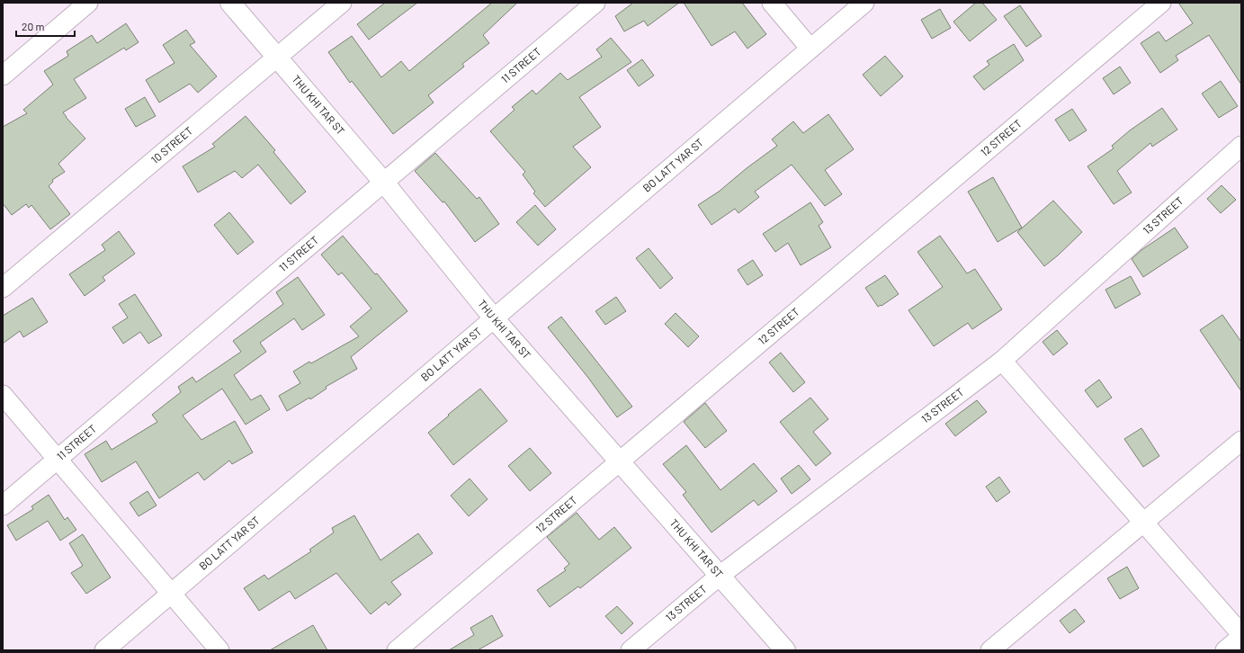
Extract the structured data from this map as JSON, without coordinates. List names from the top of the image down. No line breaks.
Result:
{"streets":{"street":["11 STREET","THU KHI TAR ST","12 STREET","10 STREET","BO LATT YAR ST","13 STREET"]},"crossings":[["11 STREET","THU KHI TAR ST"],["THU KHI TAR ST","12 STREET"],["THU KHI TAR ST","10 STREET"],["THU KHI TAR ST","BO LATT YAR ST"],["THU KHI TAR ST","13 STREET"]],"scale_bar":"20 m"}
